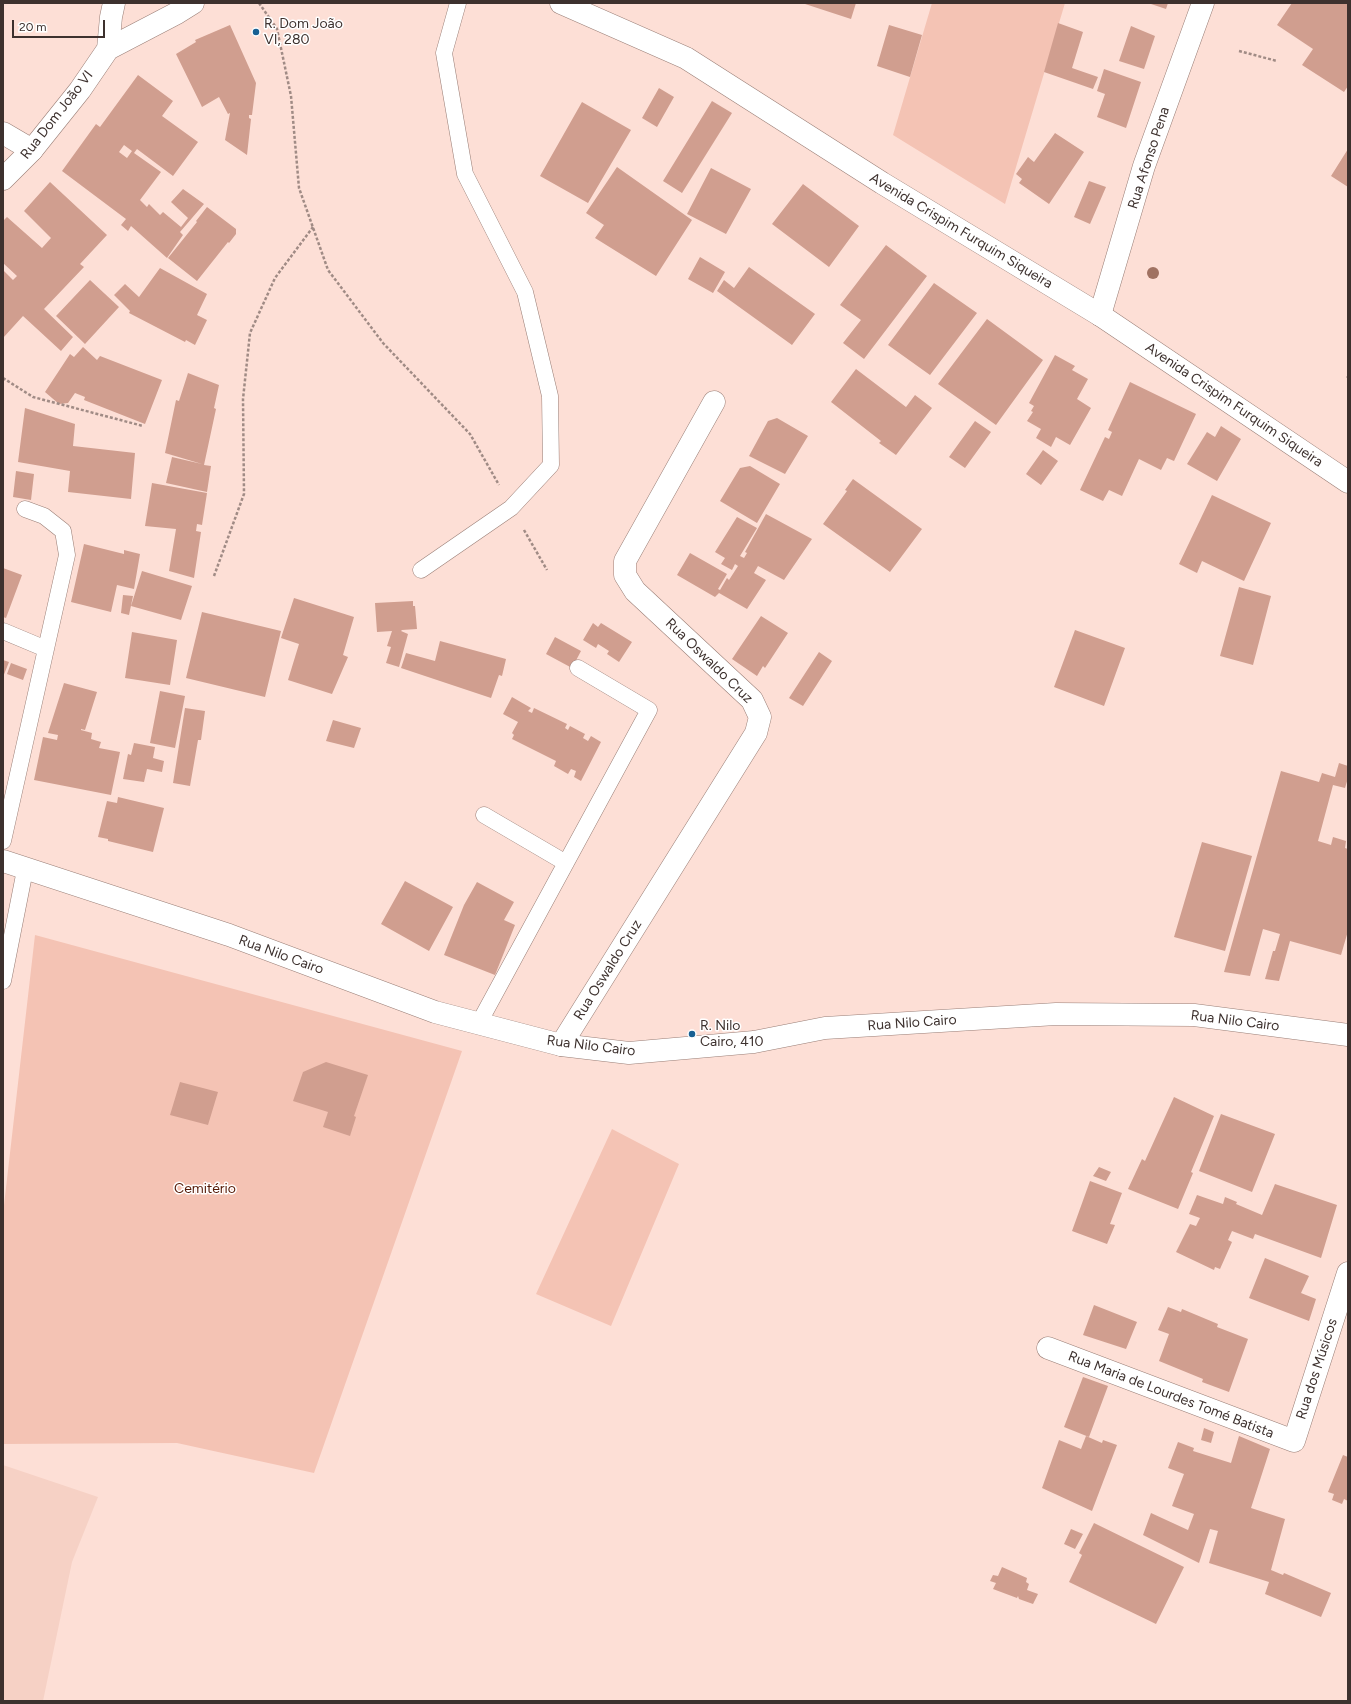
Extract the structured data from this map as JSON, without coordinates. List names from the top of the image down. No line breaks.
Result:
{"streets":{"street":["Rua Dom João VI","Rua Afonso Pena","Avenida Crispim Furquim Siqueira","Rua Oswaldo Cruz","Rua Nilo Cairo","Rua dos Músicos","Rua Maria de Lourdes Tomé Batista"]},"crossings":[["Rua Afonso Pena","Avenida Crispim Furquim Siqueira"],["Rua Oswaldo Cruz","Rua Nilo Cairo"],["Rua dos Músicos","Rua Maria de Lourdes Tomé Batista"]],"parks":["Cemitério"],"places":["R. Dom João VI, 280","R. Nilo Cairo, 410"],"scale_bar":"20 m"}
